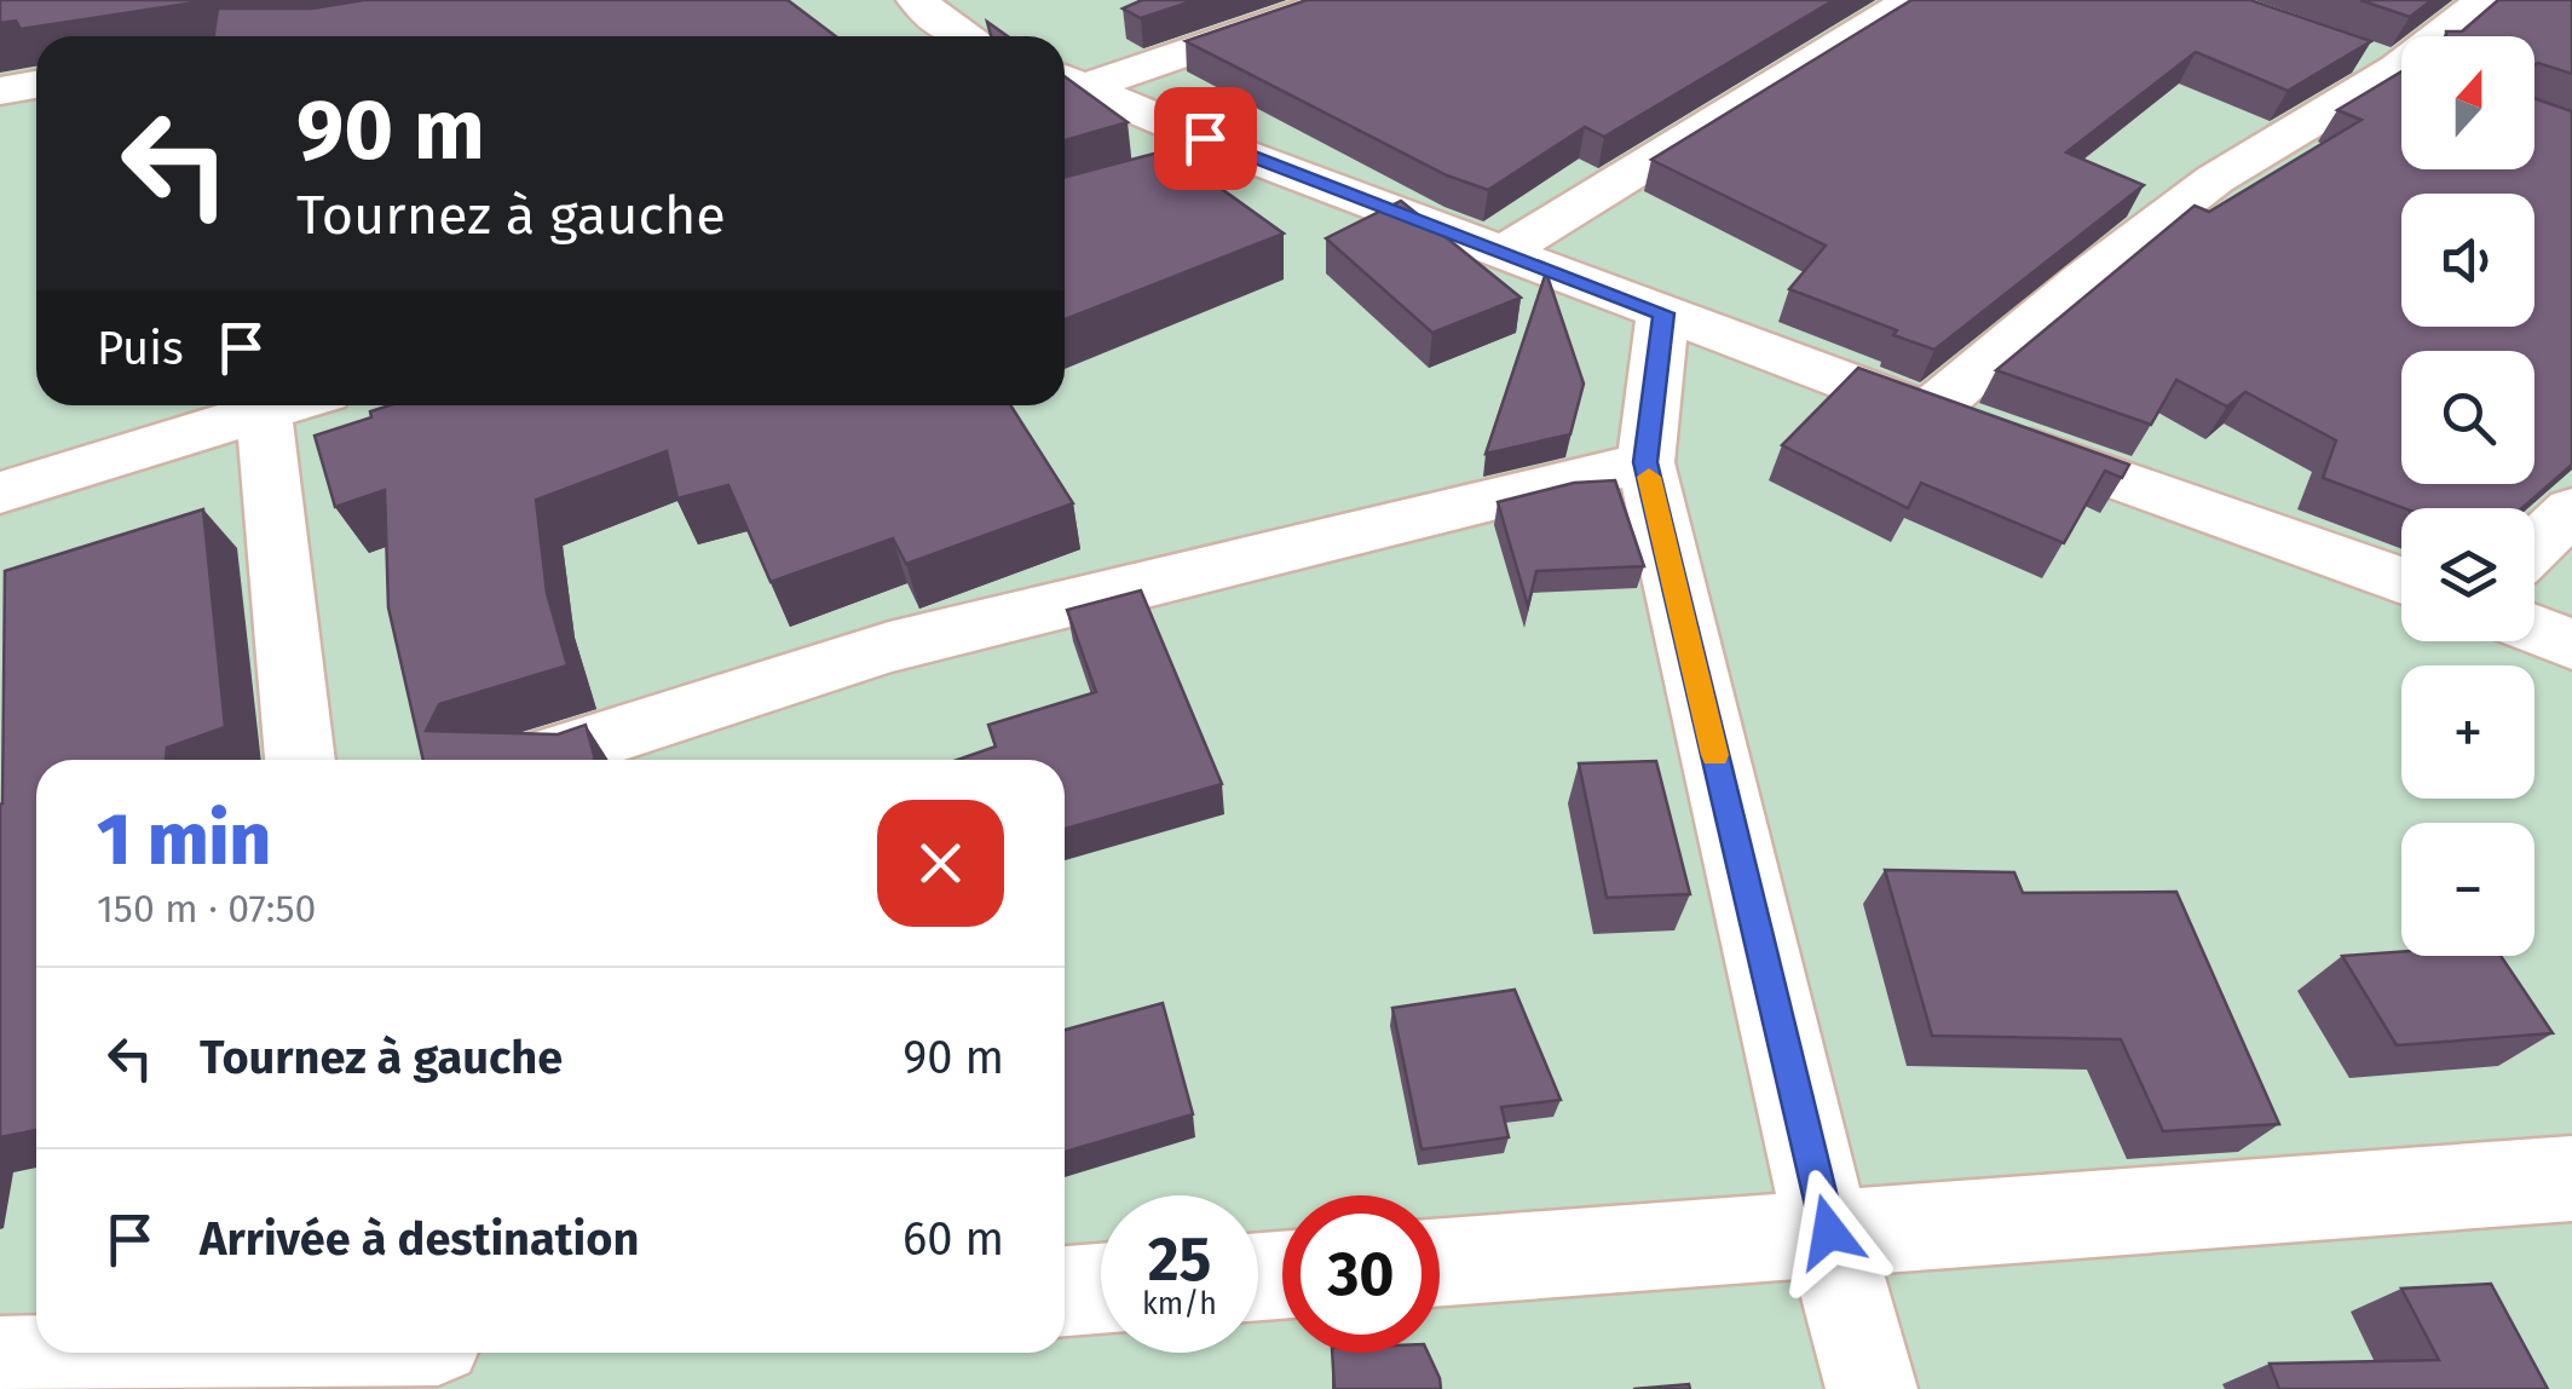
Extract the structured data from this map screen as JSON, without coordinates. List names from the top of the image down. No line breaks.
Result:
{"north":"top","page":{"map_buttons":["+","−"],"turn":["90 m","Tournez à gauche"],"then":"Puis","heading":["1 min","150 m · 07:50"],"list":[{"name":"Tournez à gauche","value":"90 m"},{"name":"Arrivée à destination","value":"60 m"}],"speed":"25 km/h","limit":"30"}}
